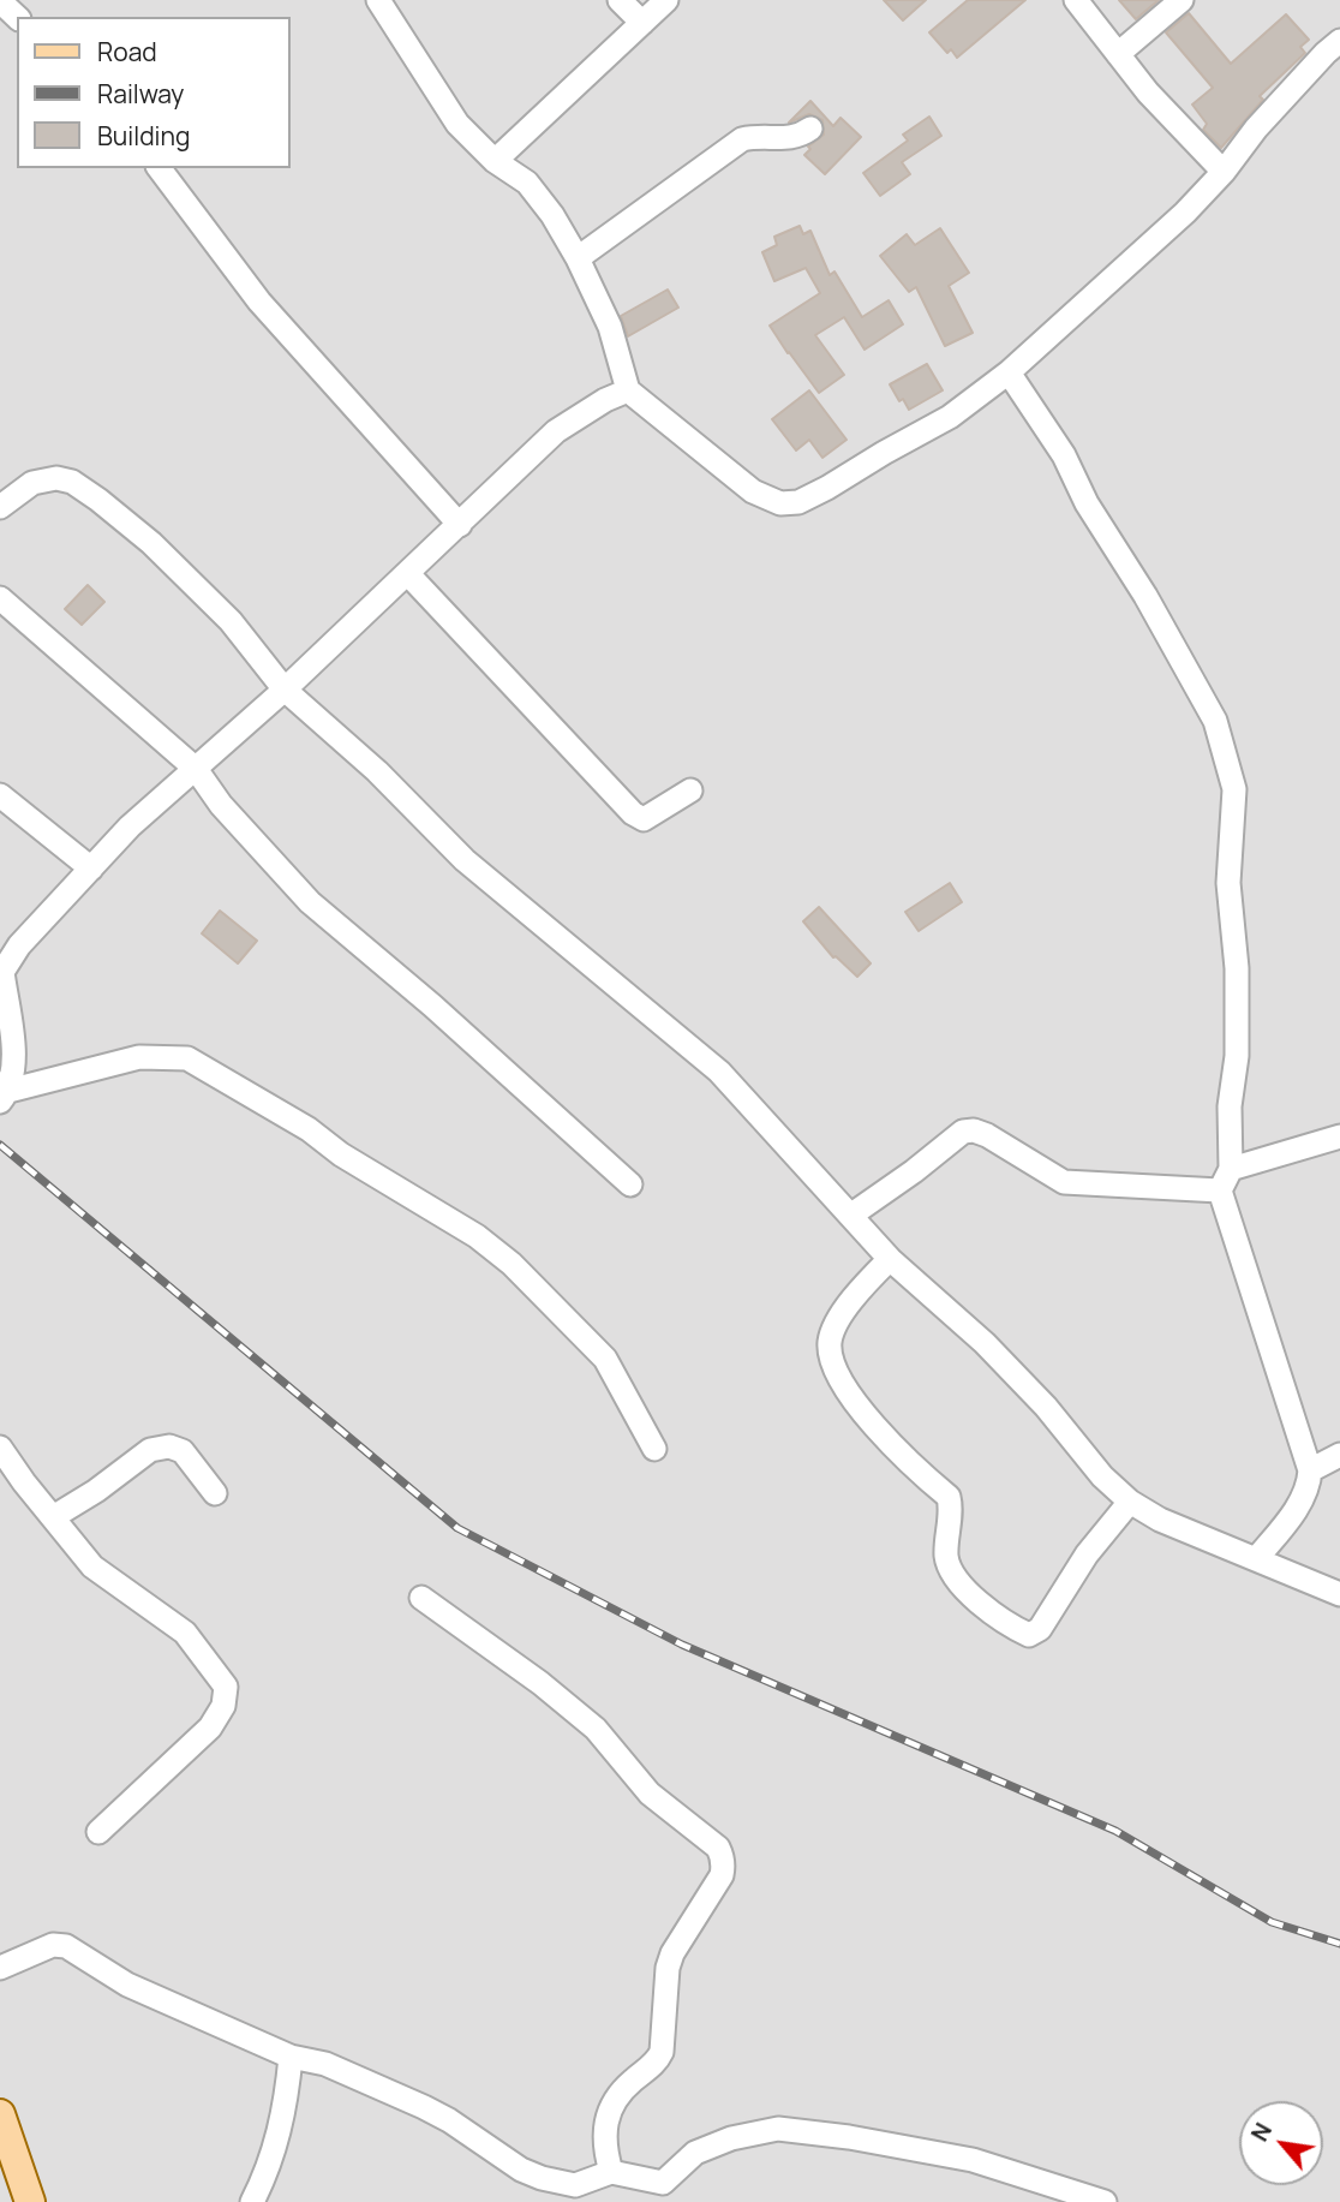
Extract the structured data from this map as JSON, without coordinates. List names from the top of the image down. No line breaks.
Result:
{"legend":["Road","Railway","Building"],"north":"top left"}
